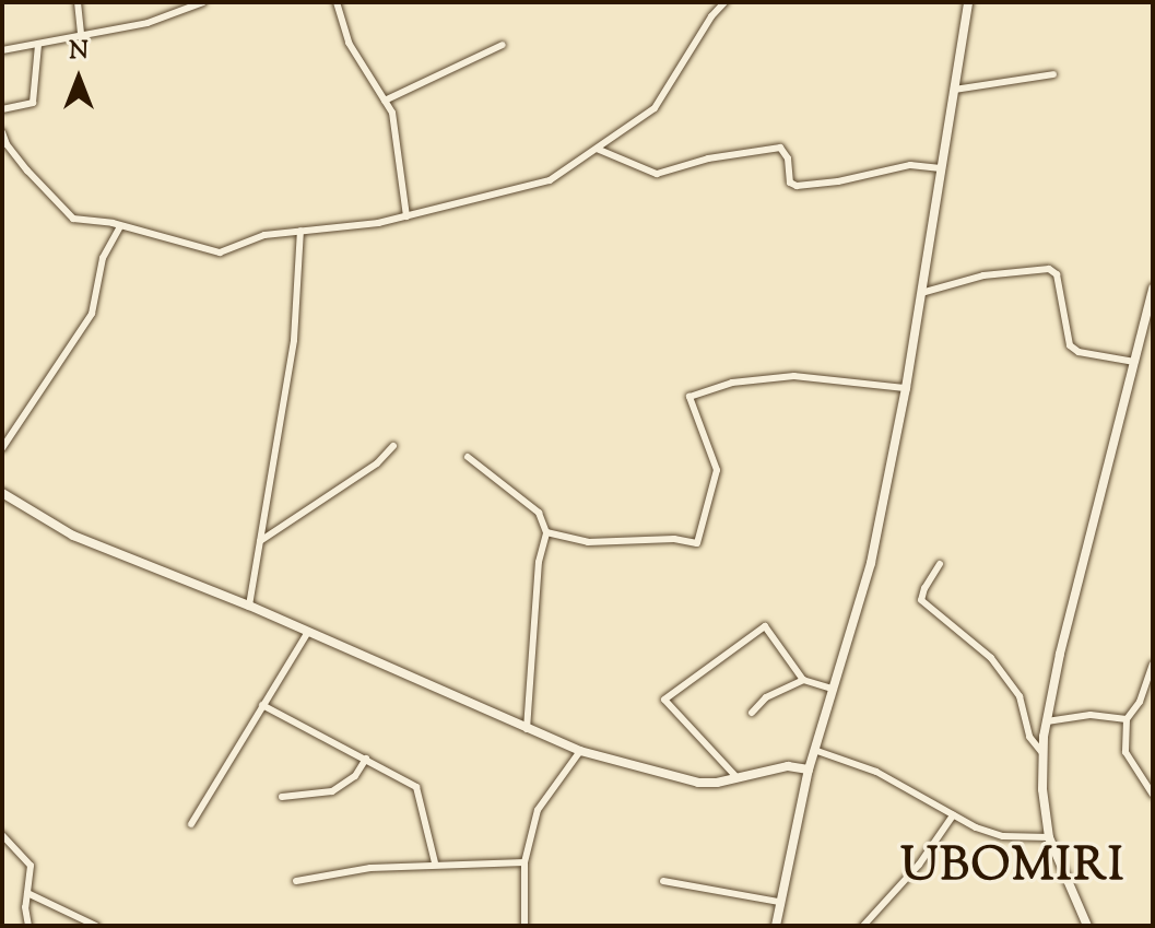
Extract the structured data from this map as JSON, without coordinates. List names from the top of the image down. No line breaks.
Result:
{"districts":["UBOMIRI"],"north":"top"}
